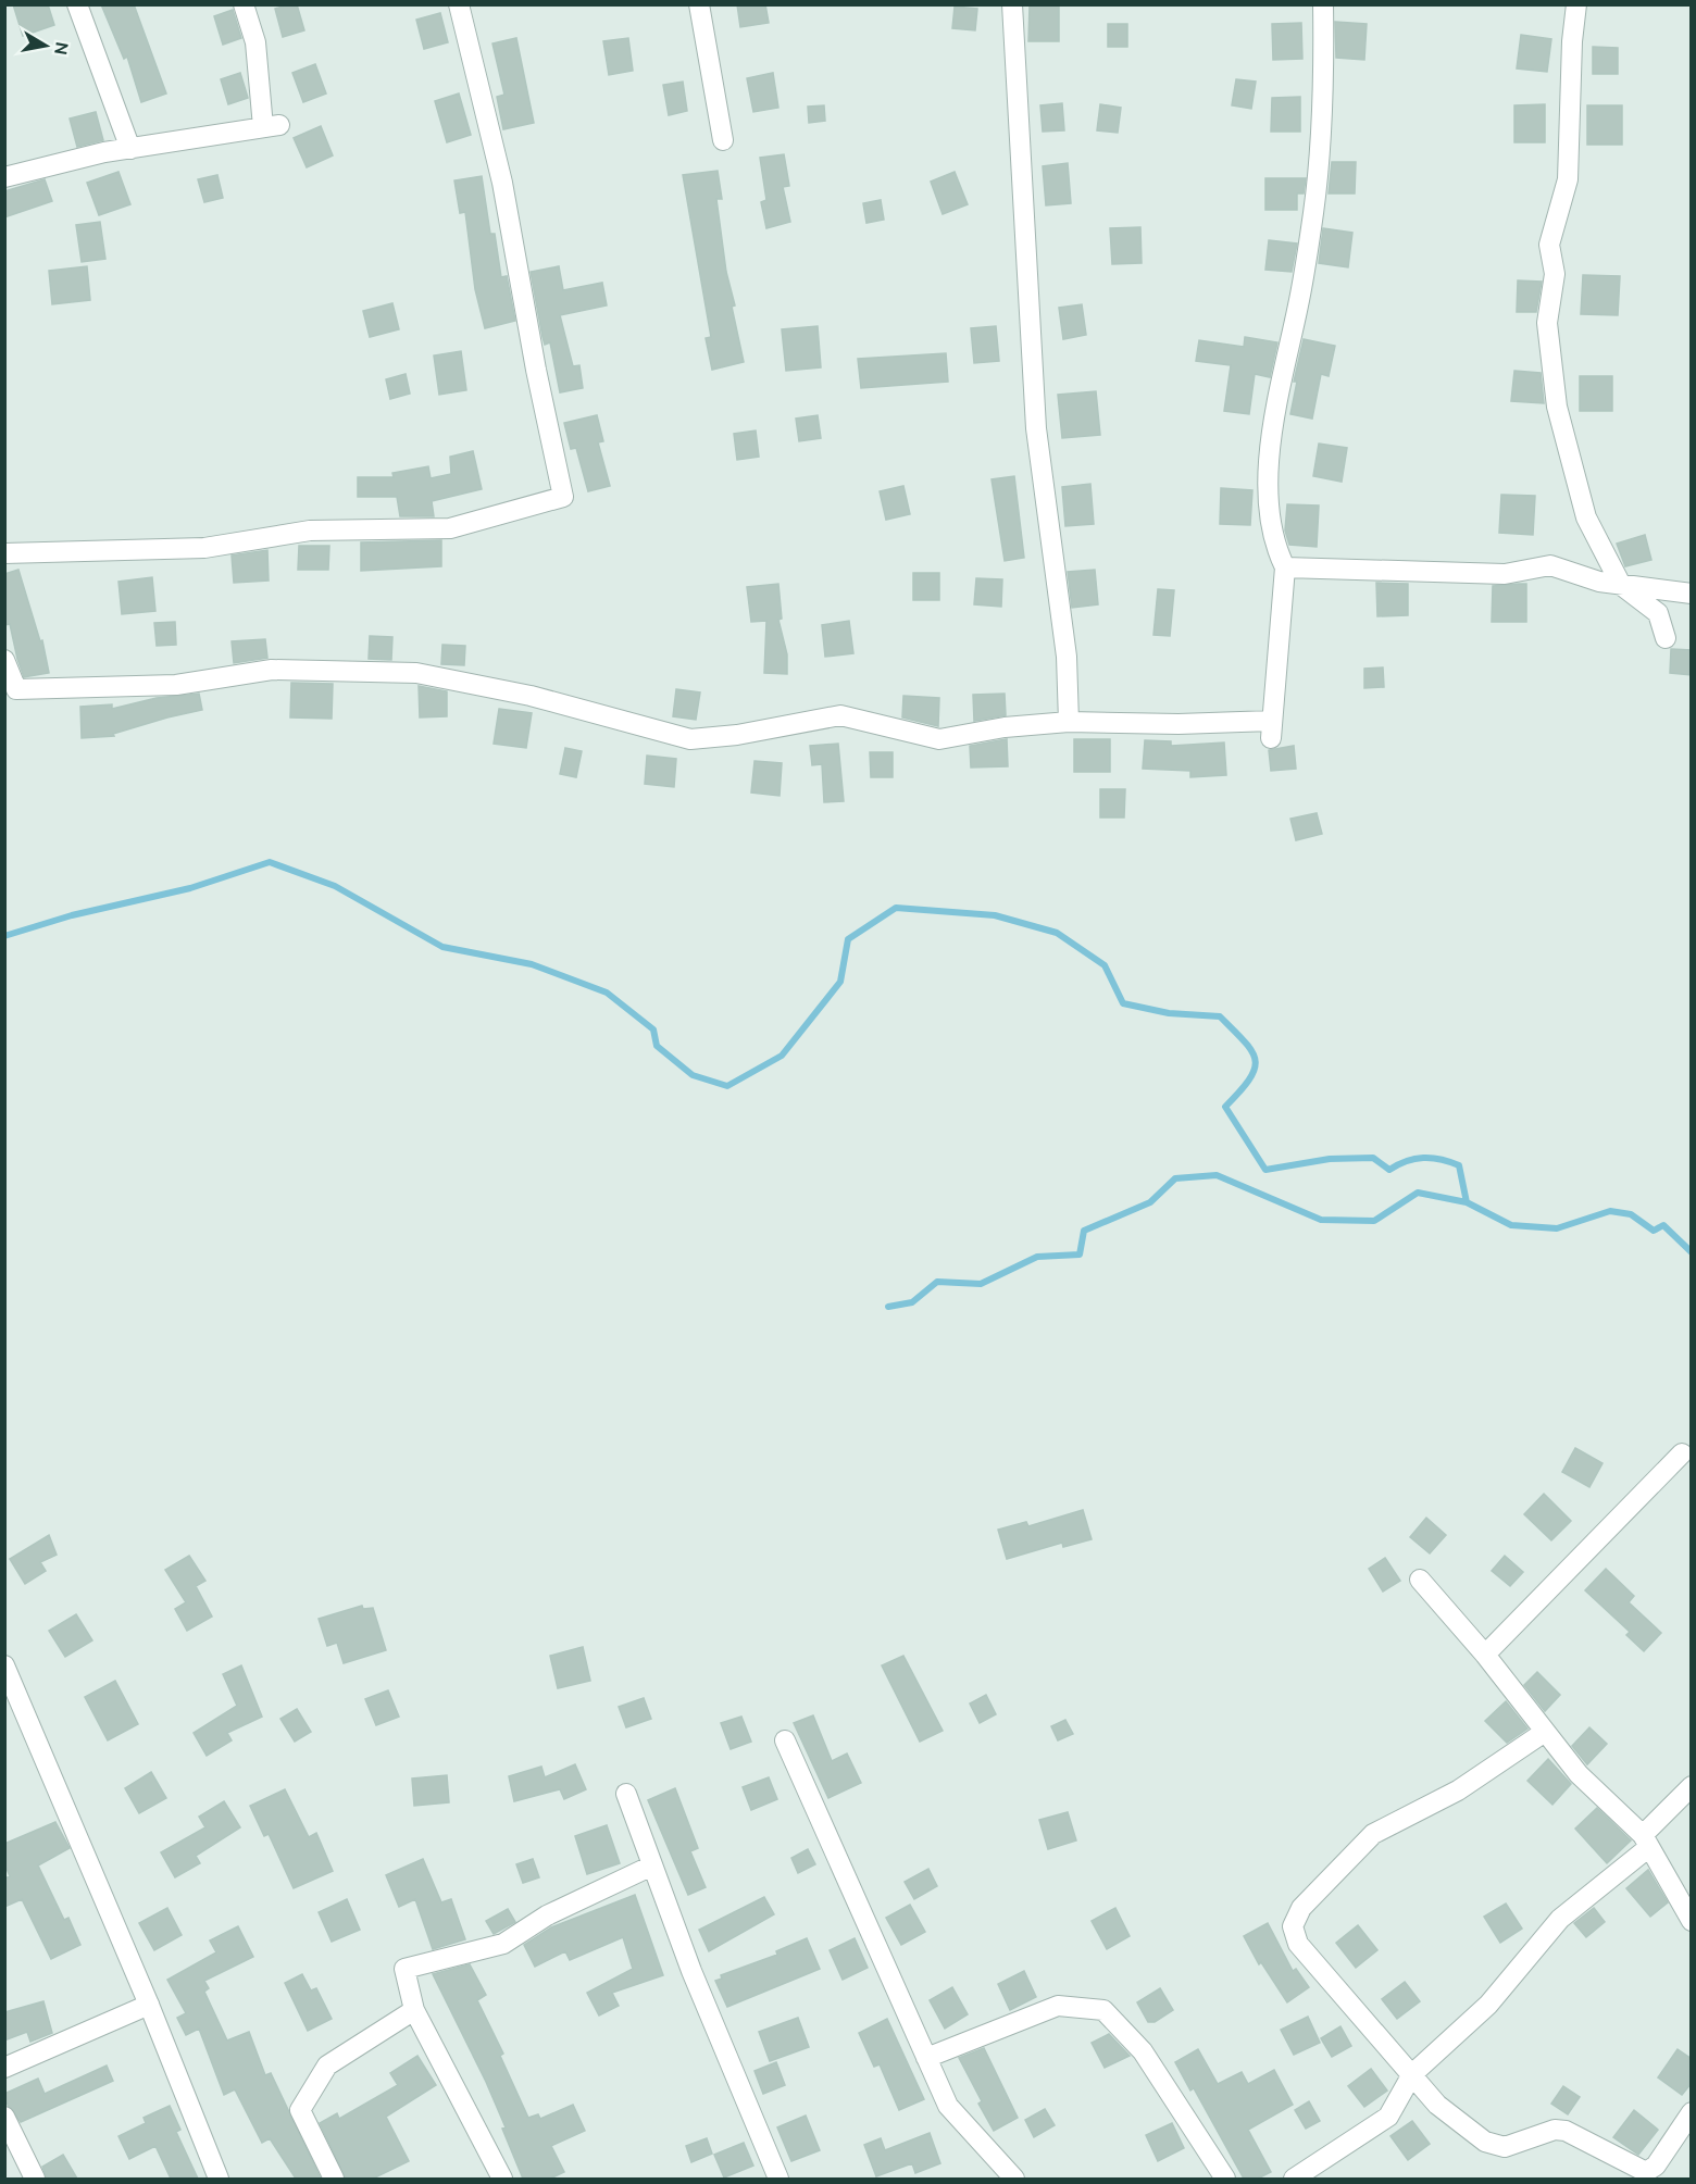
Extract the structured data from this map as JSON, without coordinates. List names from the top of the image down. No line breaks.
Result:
{"north":"right"}
